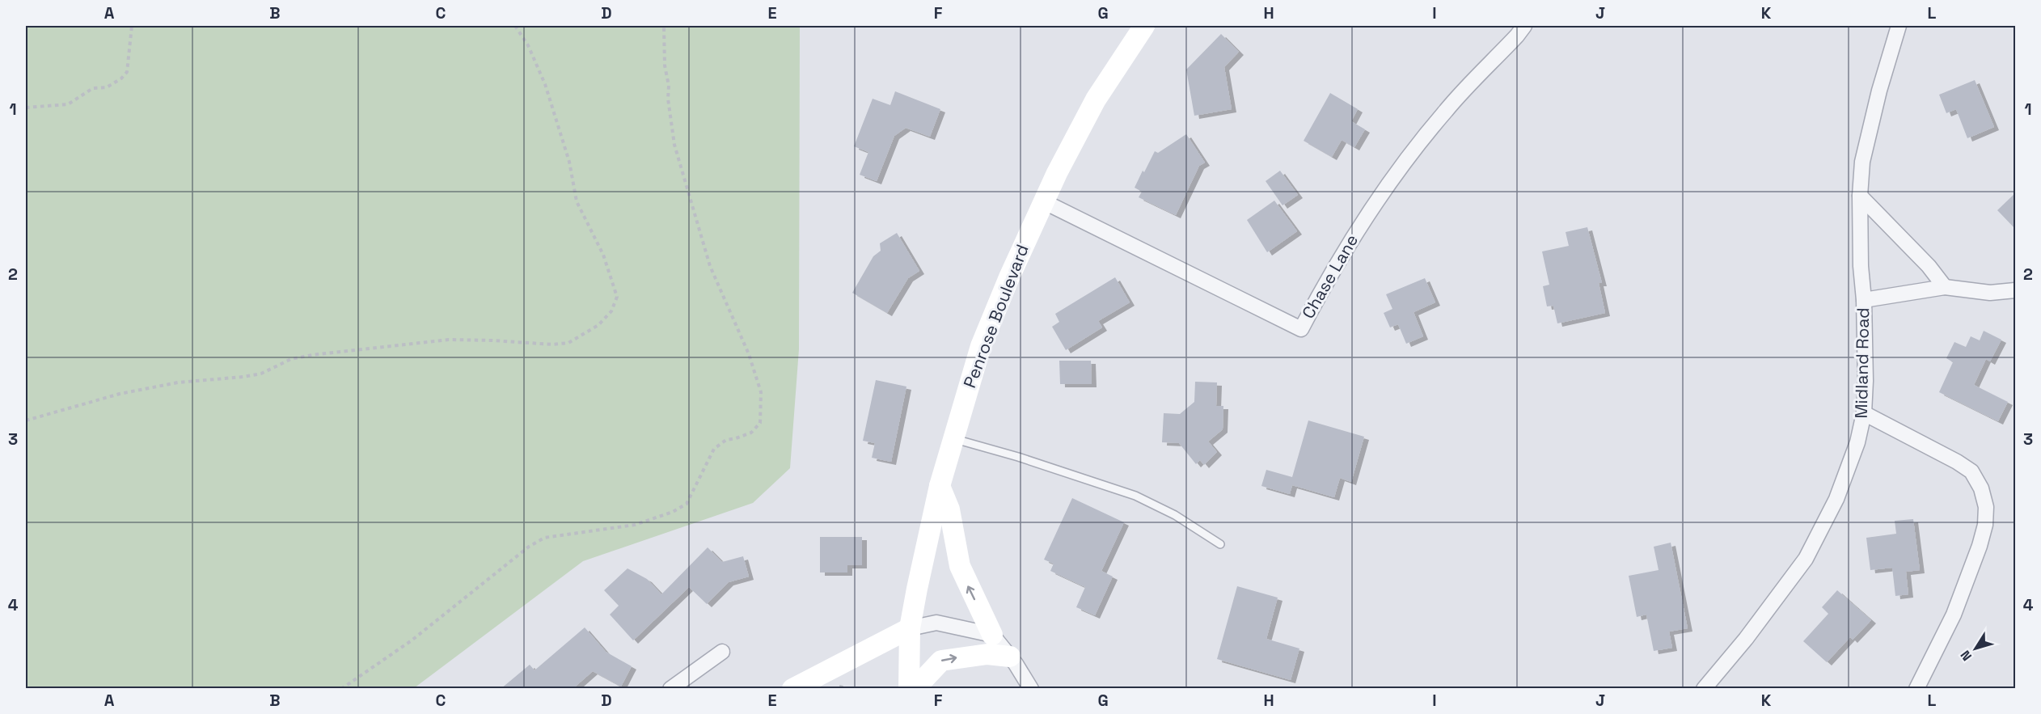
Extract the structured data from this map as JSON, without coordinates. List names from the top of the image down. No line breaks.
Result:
{"streets":{"street":["Chase Lane","Penrose Boulevard","Midland Road"]},"crossings":[["Chase Lane","Penrose Boulevard"]],"north":"bottom left","grid":{"columns":["A","B","C","D","E","F","G","H","I","J","K","L"],"rows":["1","2","3","4"]}}
